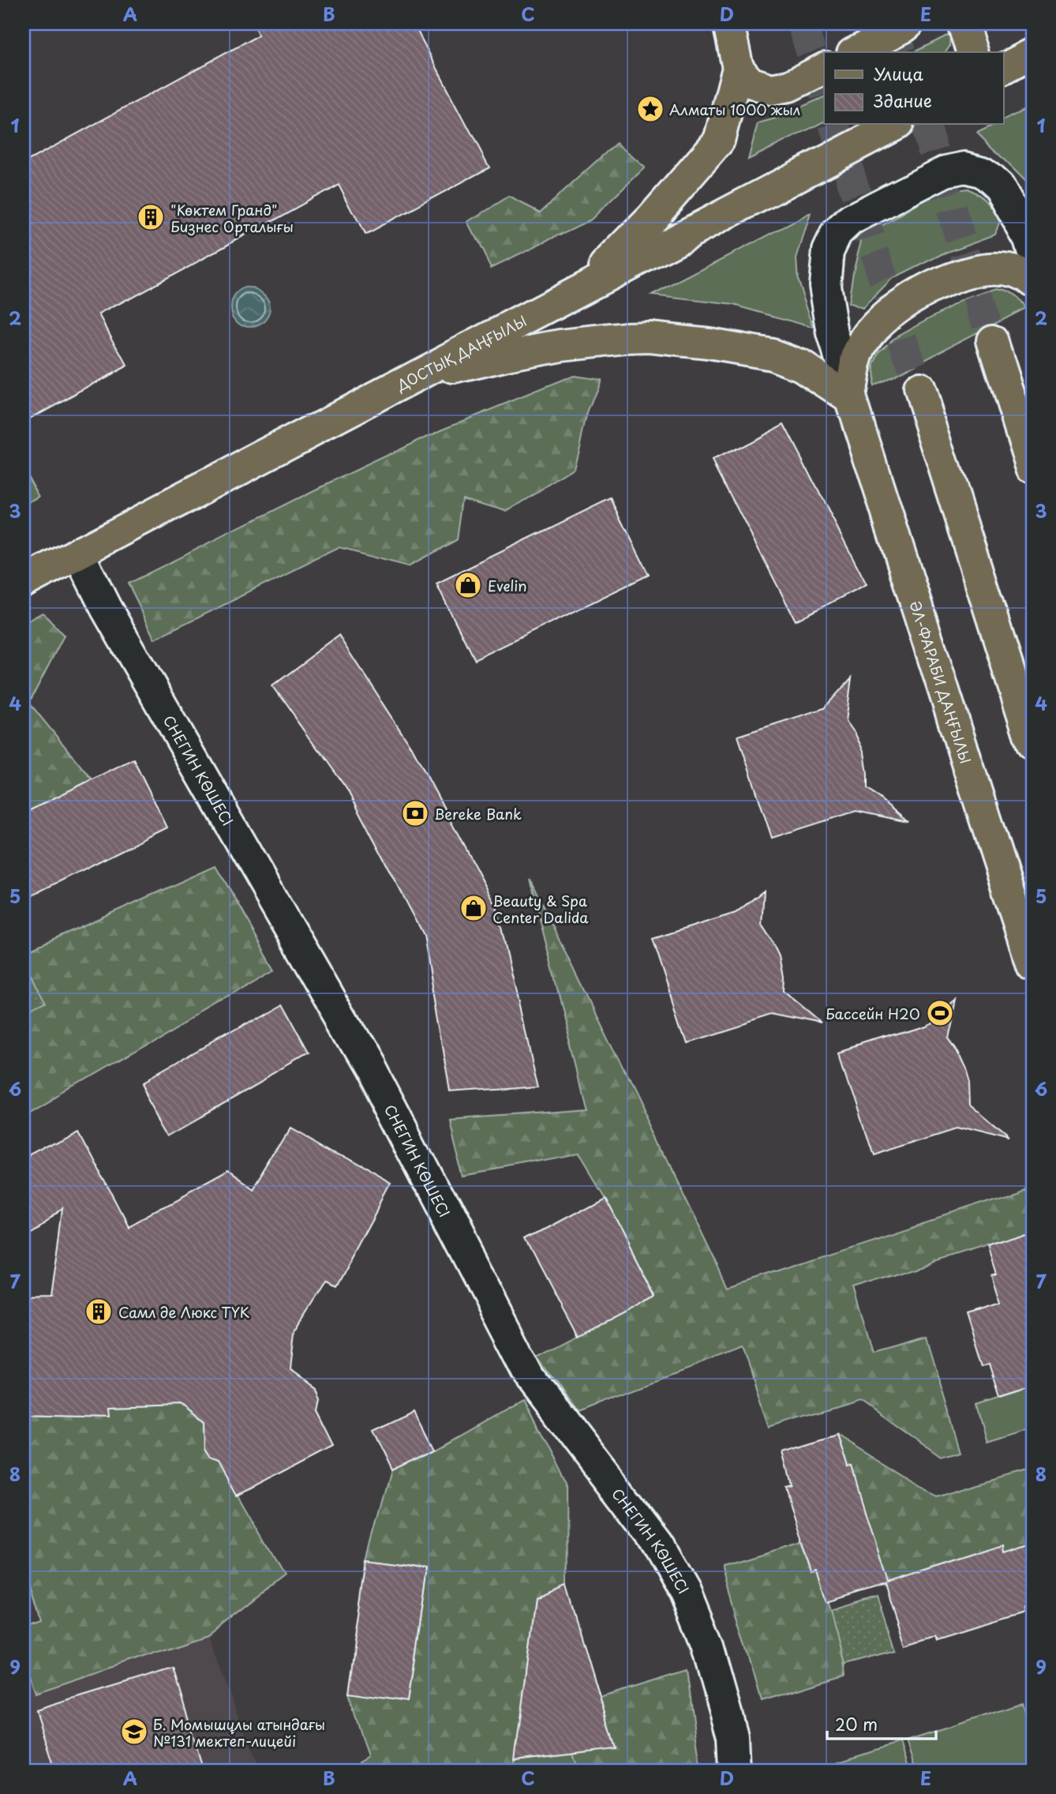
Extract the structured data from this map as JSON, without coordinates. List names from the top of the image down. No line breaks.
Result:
{"streets":{"main road":["ДОСТЫҚ ДАҢҒЫЛЫ","ӘЛ-ФАРАБИ ДАҢҒЫЛЫ"],"street":["СНЕГИН КӨШЕСІ"]},"crossings":[["ДОСТЫҚ ДАҢҒЫЛЫ","СНЕГИН КӨШЕСІ"]],"places":{"place":["Алматы 1000 жыл"],"building":["\"Көктем Гранд\" Бизнес Орталығы","Самл де Люкс ТҮК"],"shop":["Evelin","Beauty & Spa Center Dalida"],"bank":["Bereke Bank"],"sports":["Бассейн H2O"],"school or university":["Б. Момышұлы атындағы №131 мектеп-лицейі"]},"legend":["Улица","Здание"],"scale_bar":"20 m","grid":{"columns":["A","B","C","D","E"],"rows":["1","2","3","4","5","6","7","8","9"]}}
